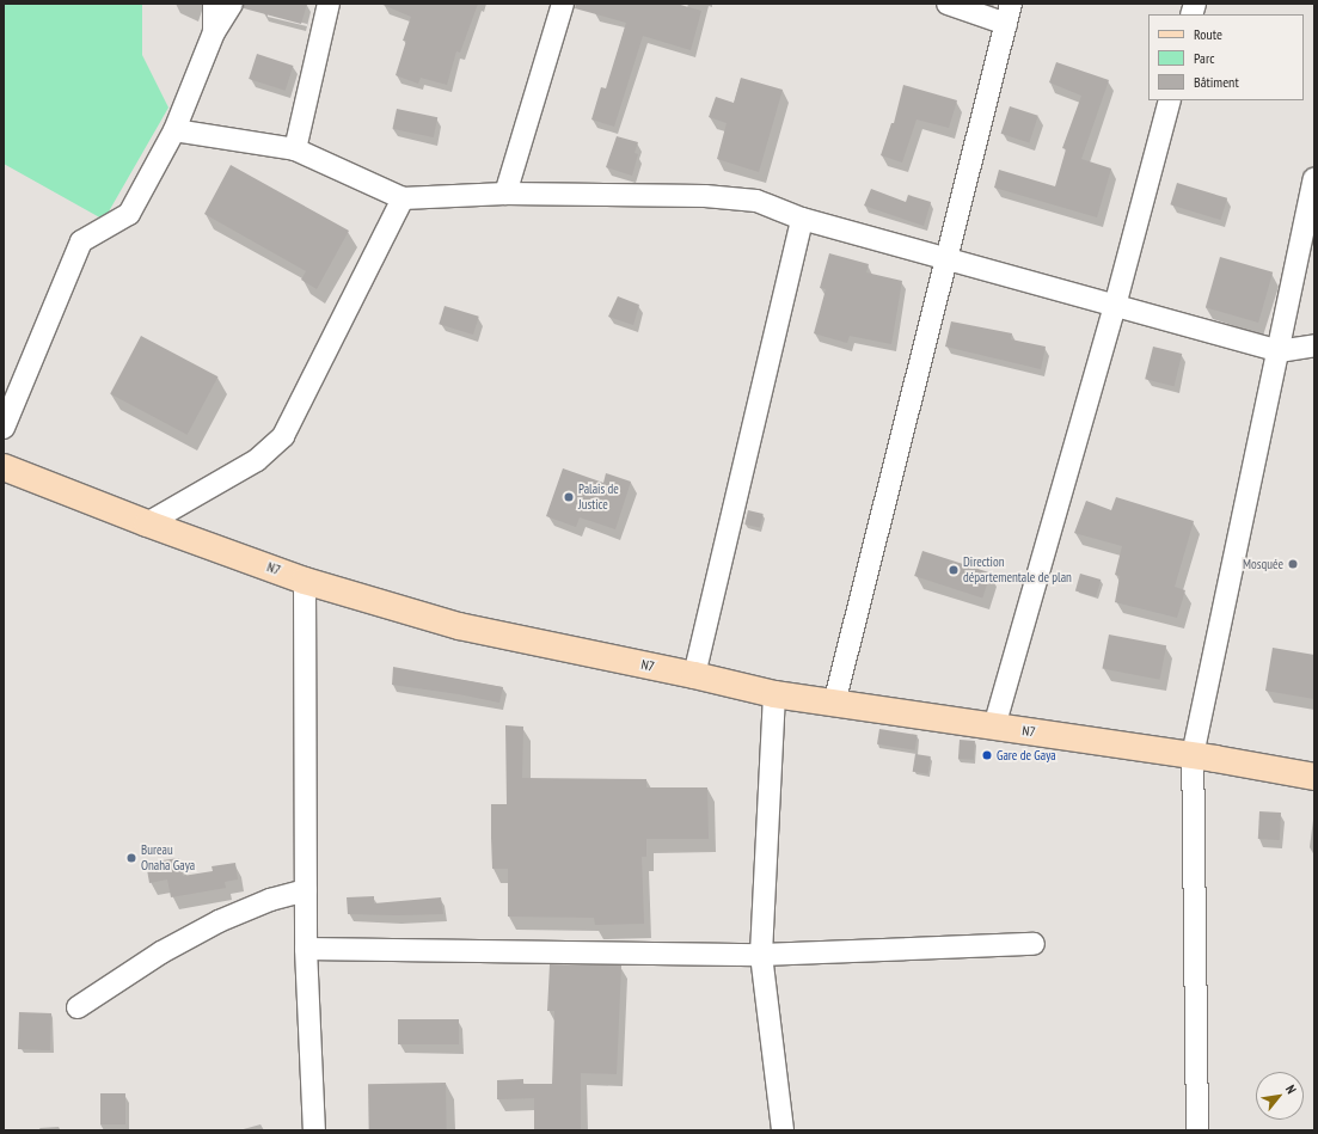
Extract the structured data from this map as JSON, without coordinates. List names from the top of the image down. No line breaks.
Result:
{"streets":{"main road":["N7"]},"places":["Palais de Justice","Mosquée","Direction départementale de plan","Gare de Gaya","Bureau Onaha Gaya"],"legend":["Route","Parc","Bâtiment"],"north":"top right"}
